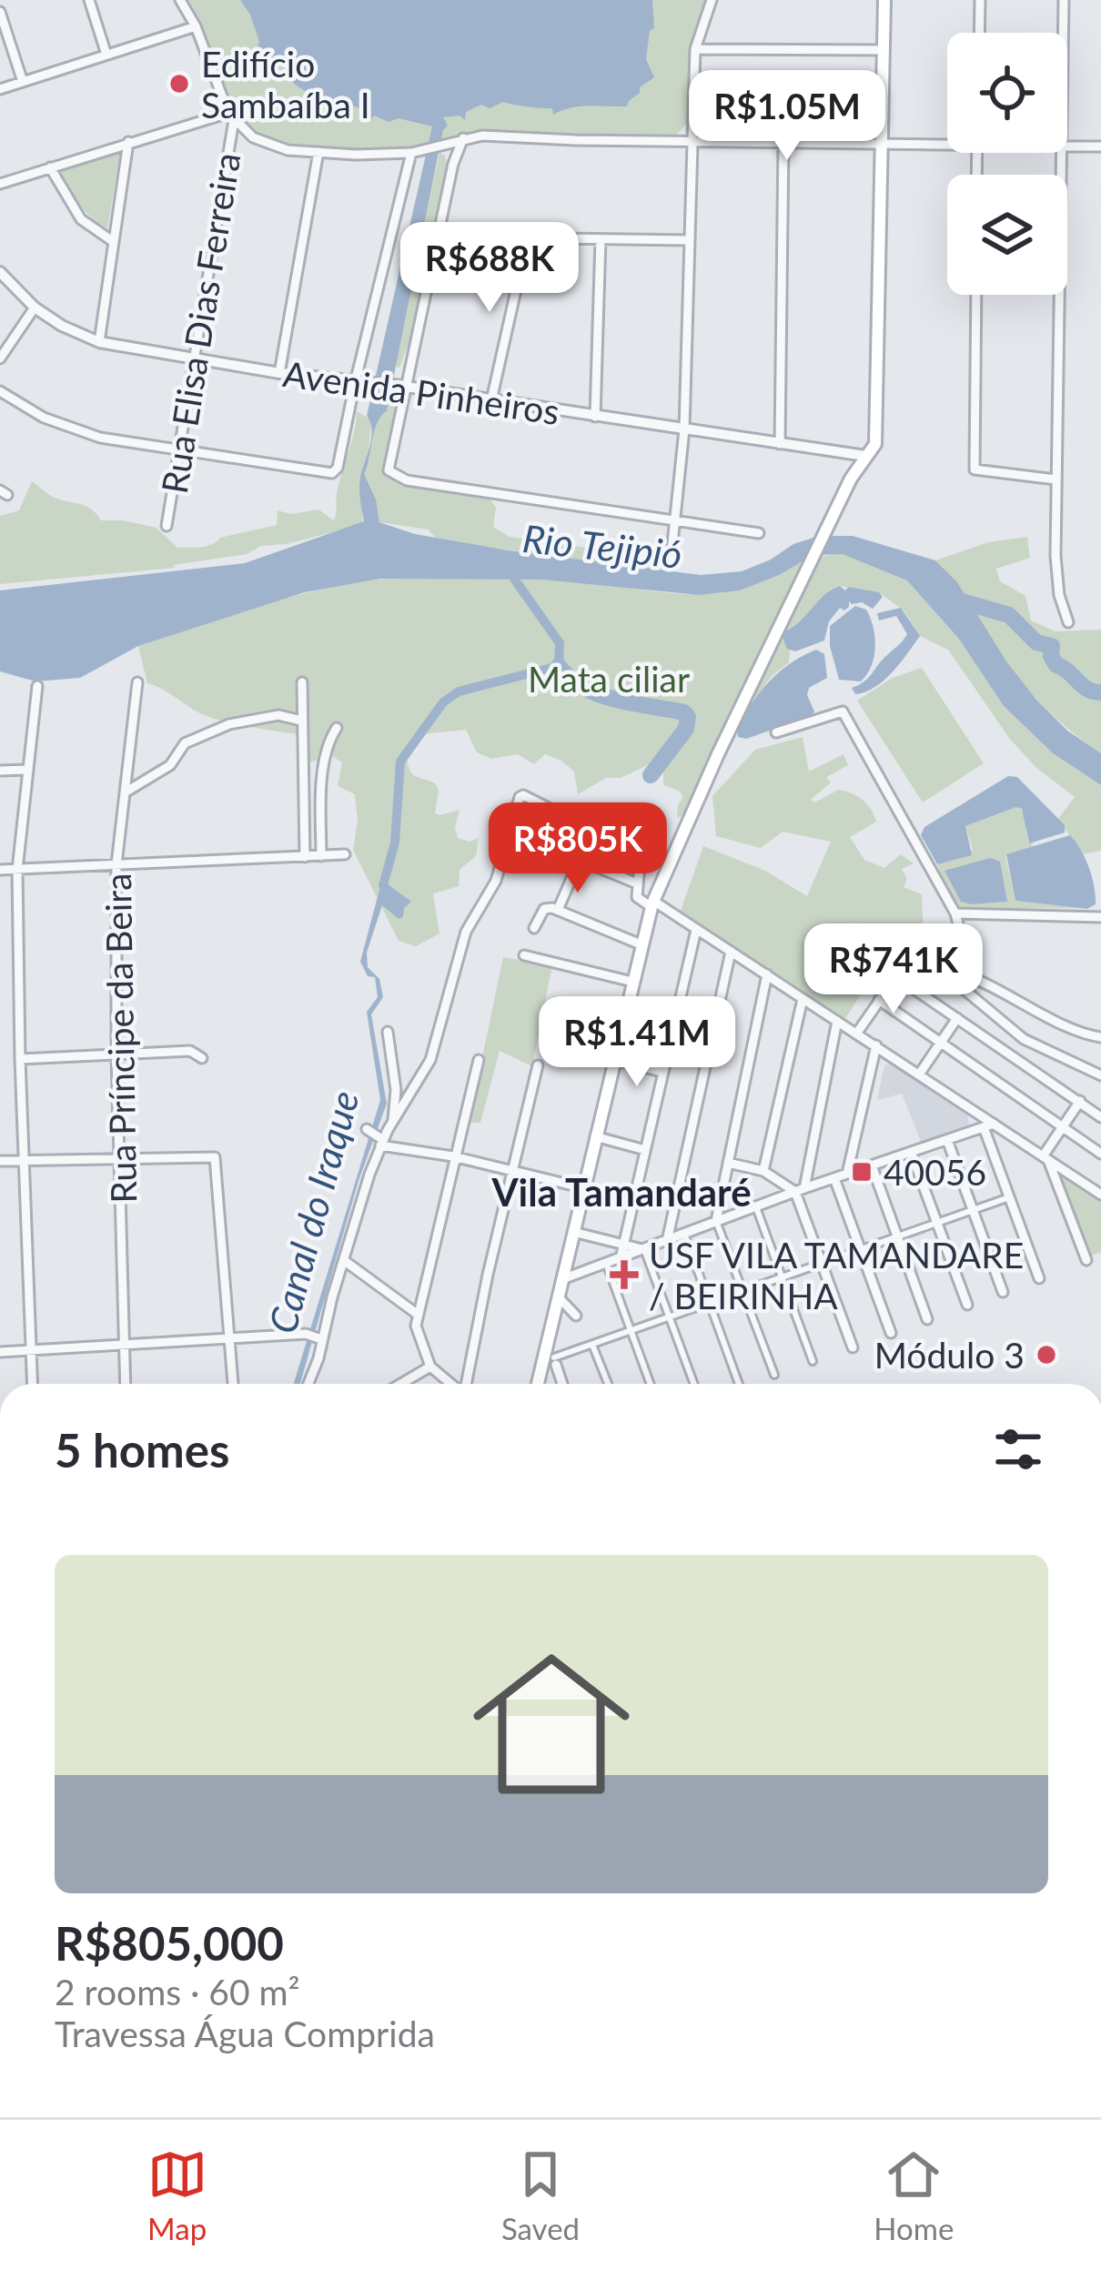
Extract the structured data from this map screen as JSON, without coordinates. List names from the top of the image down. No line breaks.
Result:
{"streets":{"street":["Rua Elisa Dias Ferreira","Avenida Pinheiros","Rua Príncipe da Beira"]},"crossings":[["Rua Elisa Dias Ferreira","Avenida Pinheiros"]],"districts":["Vila Tamandaré"],"water":["Rio Tejipió","Canal do Iraque"],"parks":["Mata ciliar"],"places":{"other":["Edifício Sambaíba I","Módulo 3"],"transit":["40056"],"health":["USF VILA TAMANDARE / BEIRINHA"]},"page":{"price":["R$1.05M","R$688K","R$805K","R$741K","R$1.41M"],"heading":"5 homes","list":[{"name":"R$805,000","note":"2 rooms · 60 m² · Travessa Água Comprida"}],"tabs":["Map","Saved","Home"]}}
